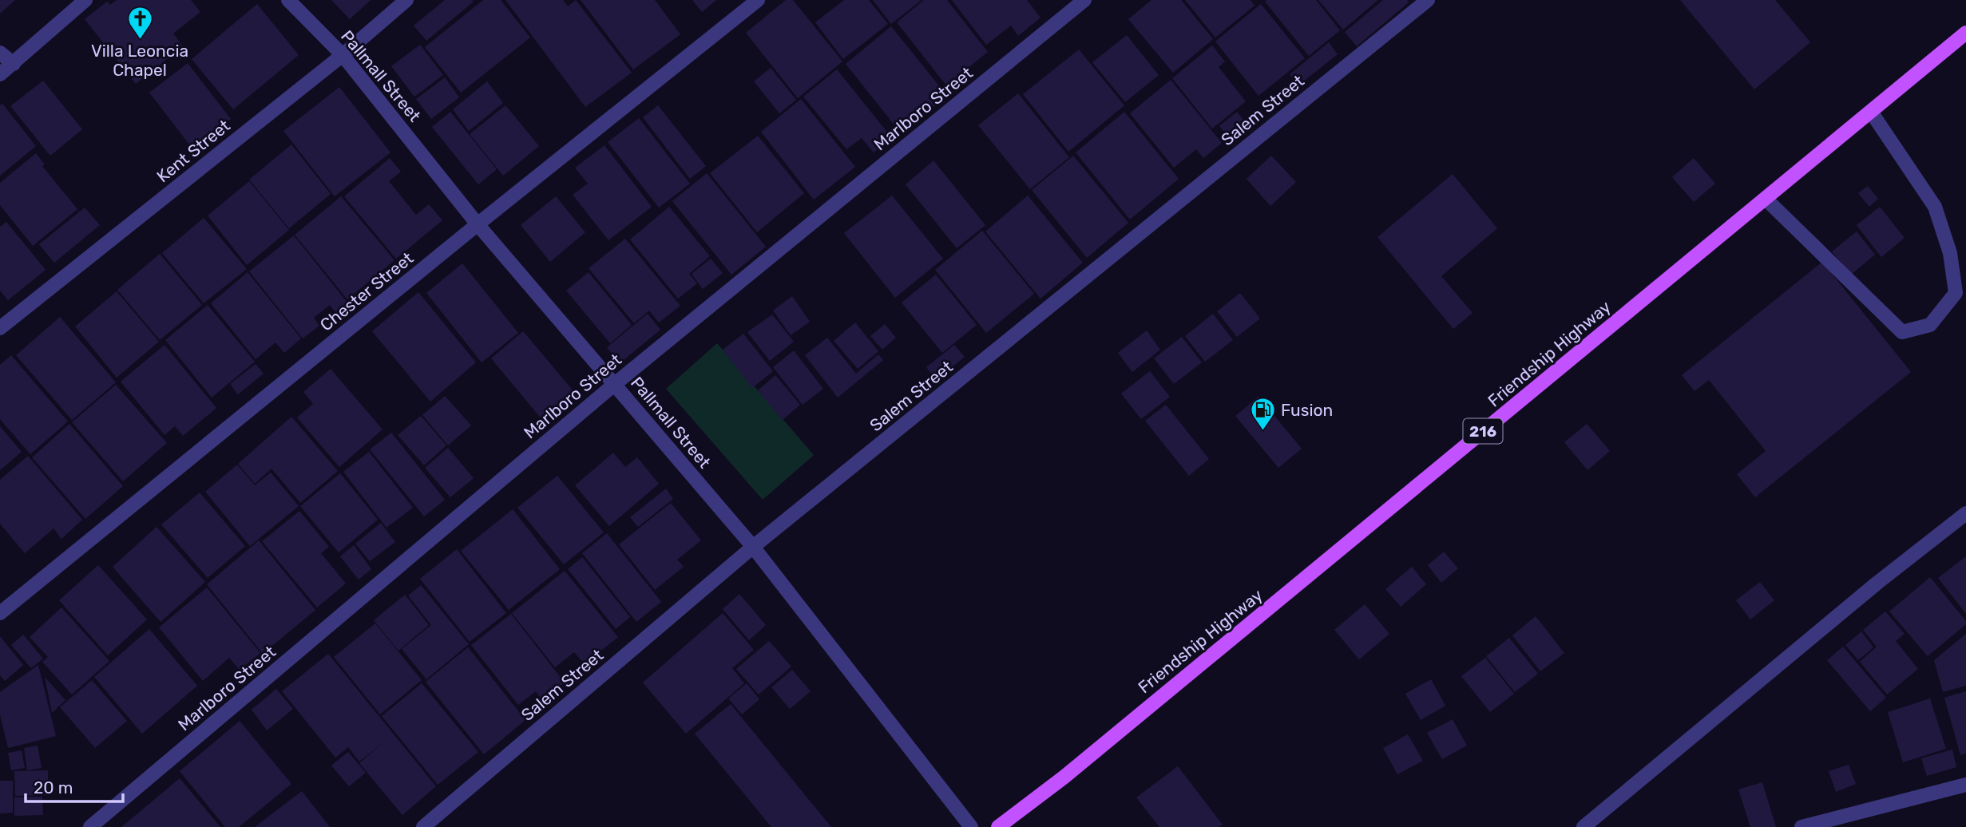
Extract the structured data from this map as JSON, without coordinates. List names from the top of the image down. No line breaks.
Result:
{"streets":{"main road":["Friendship Highway","216"],"street":["Pallmall Street","Marlboro Street","Salem Street","Kent Street","Chester Street"]},"crossings":[["Pallmall Street","Marlboro Street"],["Pallmall Street","Salem Street"],["Pallmall Street","Kent Street"],["Pallmall Street","Chester Street"]],"places":{"church":["Villa Leoncia Chapel"],"fuel station":["Fusion"]},"scale_bar":"20 m"}
